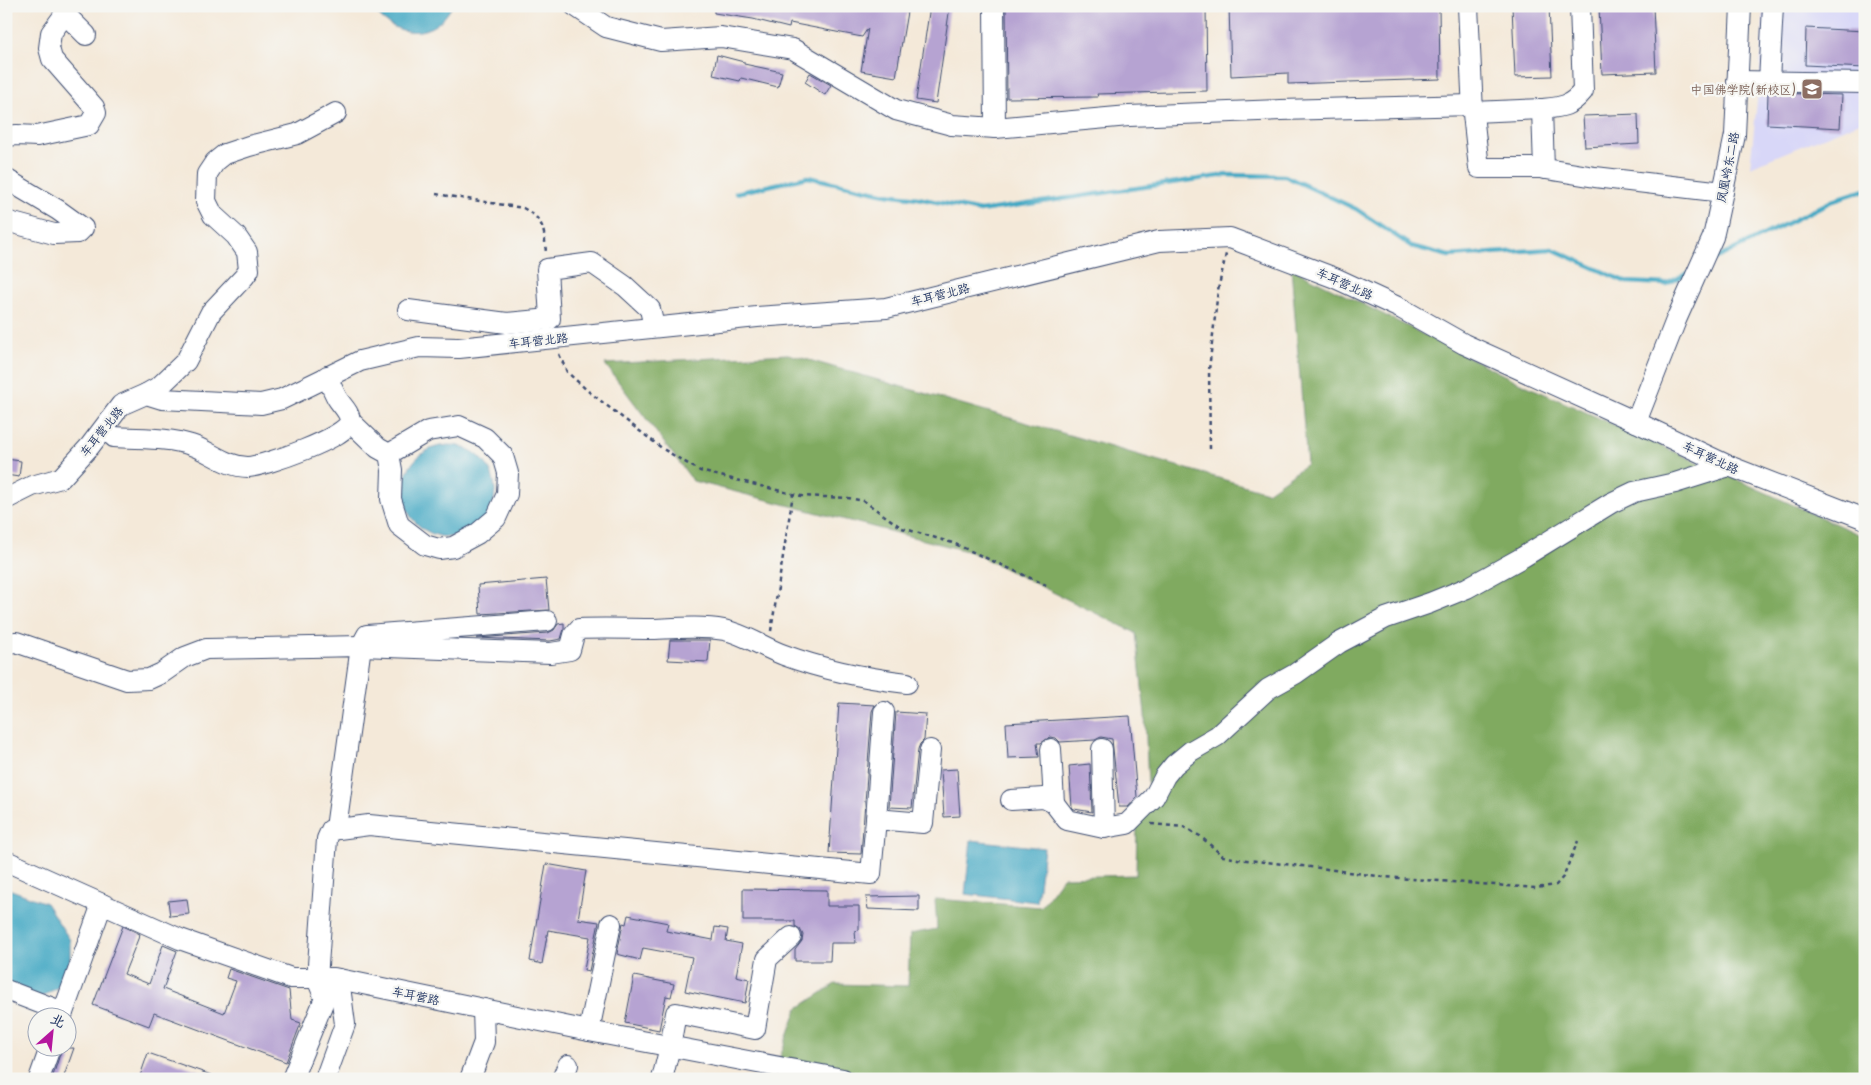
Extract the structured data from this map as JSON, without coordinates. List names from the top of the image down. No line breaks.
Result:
{"streets":{"street":["凤凰岭东二路","车耳营北路","车耳营路"]},"crossings":[["凤凰岭东二路","车耳营北路"]],"places":{"school or university":["中国佛学院(新校区)"]},"north":"top right"}
